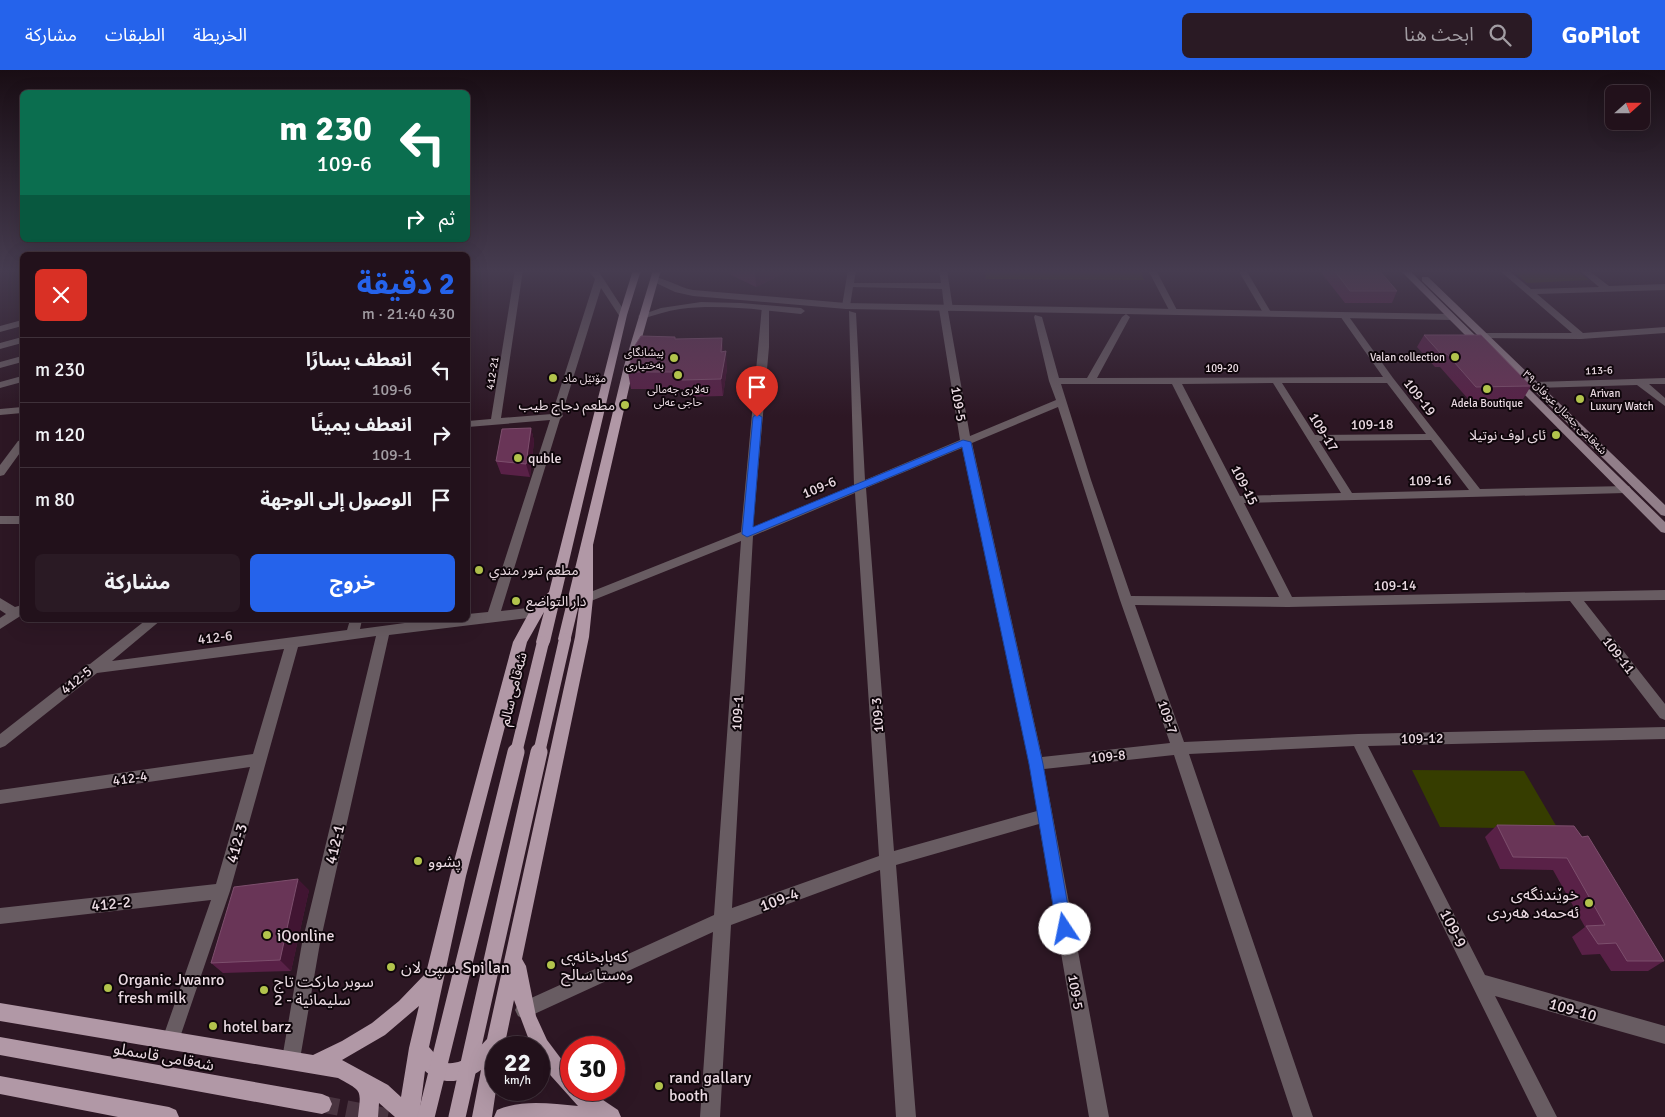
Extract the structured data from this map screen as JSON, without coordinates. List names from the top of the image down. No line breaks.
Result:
{"streets":{"main road":["شەقامی جەمال عیرفان ٣٩","شەقامی سالم","شەقامی قاسملو"],"street":["109-20","113-6","412-21","109-19","109-5","109-18","109-17","109-16","109-15","109-6","109-14","412-6","109-11","412-5","109-1","109-3","109-7","109-12","109-8","412-4","412-3","412-1","109-4","412-2","109-9","109-10"]},"crossings":[["109-20","109-19"],["109-20","109-17"],["109-20","109-15"],["109-20","109-7"],["113-6","شەقامی جەمال عیرفان ٣٩"],["109-19","109-18"],["109-19","109-16"],["109-5","109-6"],["109-5","109-8"],["109-5","109-4"],["شەقامی جەمال عیرفان ٣٩","109-16"],["109-18","109-17"],["109-17","109-16"],["109-16","109-15"],["109-15","109-14"],["109-6","109-1"],["109-6","109-3"],["109-6","109-7"],["109-14","109-11"],["109-14","109-7"],["412-6","412-5"],["412-6","412-3"],["412-6","412-1"],["109-1","109-4"],["109-3","109-4"],["109-7","109-12"],["109-7","109-8"],["109-12","109-8"],["109-12","109-9"],["412-4","412-3"],["412-3","412-2"],["109-9","109-10"]],"places":["Valan collection","پیشانگای بەختیاری","تەلاری جەمالی حاجی عەلی","مۆتێل ماد","Adela Boutique","Arivan Luxury Watch","مطعم دجاج طيب","ئای لوف نوتیلا","quble","مطعم تنور مندي","دار التواضع","پشوو","خوێندنگەی ئەحمەد هەردی","iQonline","کەبابخانەی وەستا ساڵح","سپی لان. Spi lan","Organic Jwanro fresh milk","سوبر ماركت تاج 2 - سليمانية","hotel barz","rand gallary booth"],"north":"right","page":{"header":"GoPilot","search":"ابحث هنا","nav":["الخريطة","الطبقات","مشاركة"],"turn":["230 m","109-6"],"then":"ثم","heading":["2 دقيقة","430 m · 21:40"],"list":[{"name":"انعطف يسارًا","note":"109-6","value":"230 m"},{"name":"انعطف يمينًا","note":"109-1","value":"120 m"},{"name":"الوصول إلى الوجهة","value":"80 m"}],"buttons":["خروج","مشاركة"],"speed":"22 km/h","limit":"30"}}
